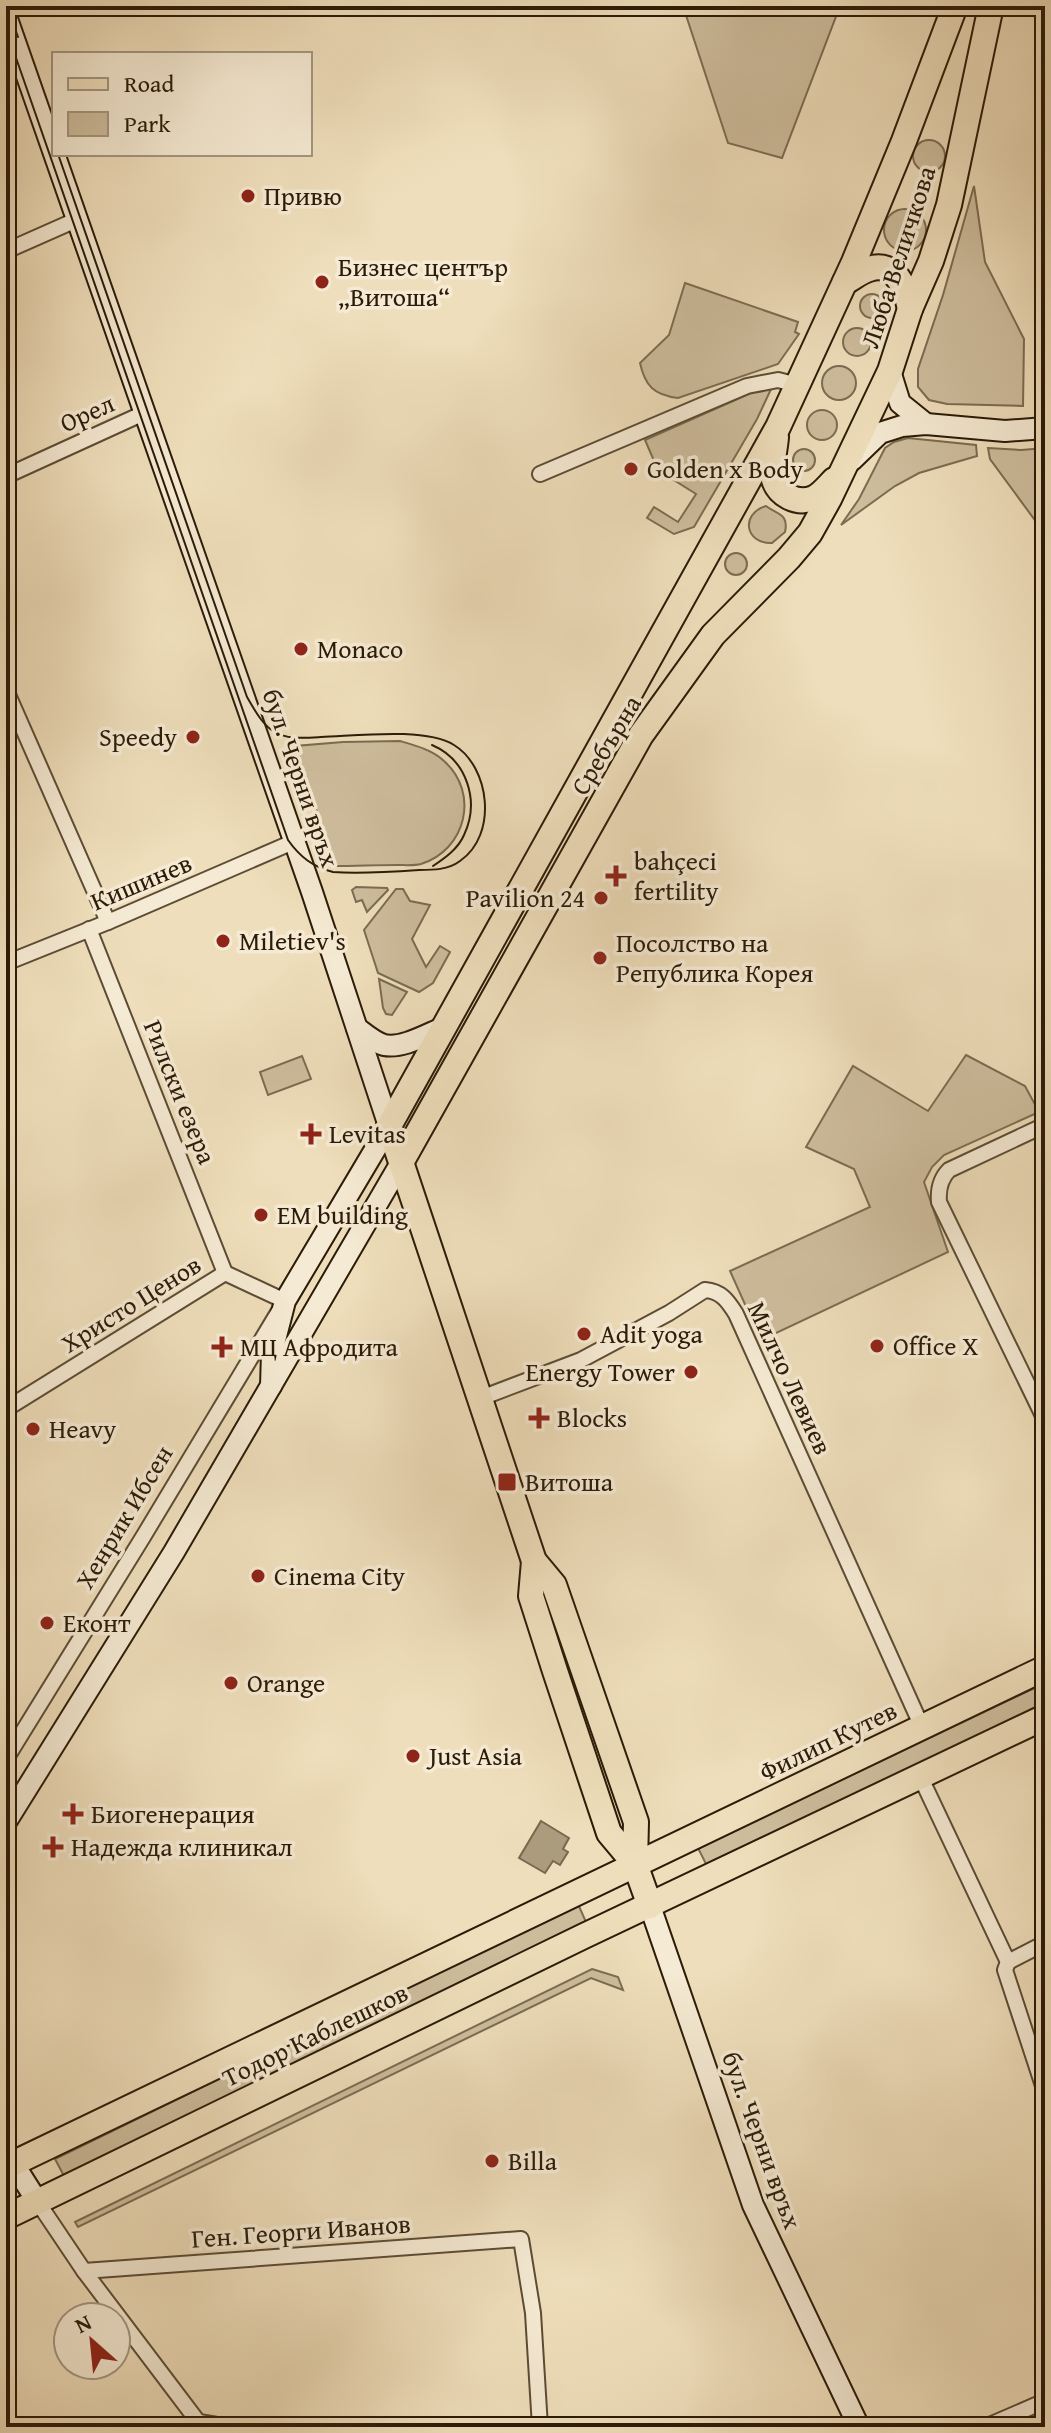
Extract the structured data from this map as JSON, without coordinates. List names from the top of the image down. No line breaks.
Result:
{"streets":{"main road":["Люба Величкова","Сребърна","бул. Черни връх","Хенрик Ибсен","Филип Кутев","Тодор Каблешков"],"street":["Орел","Кишинев","Рилски езера","Христо Ценов","Милчо Левиев","Ген. Георги Иванов"]},"crossings":[["Люба Величкова","Сребърна"],["Орел","бул. Черни връх"],["Сребърна","бул. Черни връх"],["Сребърна","Хенрик Ибсен"],["бул. Черни връх","Кишинев"],["бул. Черни връх","Милчо Левиев"],["бул. Черни връх","Хенрик Ибсен"],["бул. Черни връх","Филип Кутев"],["бул. Черни връх","Тодор Каблешков"],["Кишинев","Рилски езера"],["Рилски езера","Христо Ценов"],["Христо Ценов","Хенрик Ибсен"],["Милчо Левиев","Филип Кутев"],["Филип Кутев","Тодор Каблешков"]],"places":{"other":["Привю","Бизнес център „Витоша“","Golden x Body","Monaco","Speedy","Pavilion 24","Miletiev's","Посолство на Република Корея","EM building","Adit yoga","Office X","Energy Tower","Heavy","Cinema City","Еконт","Orange","Just Asia","Billa"],"health":["bahçeci fertility","Levitas","МЦ Афродита","Blocks","Биогенерация","Надежда клиникал"],"transit":["Витоша"]},"legend":["Road","Park"],"north":"top left"}
